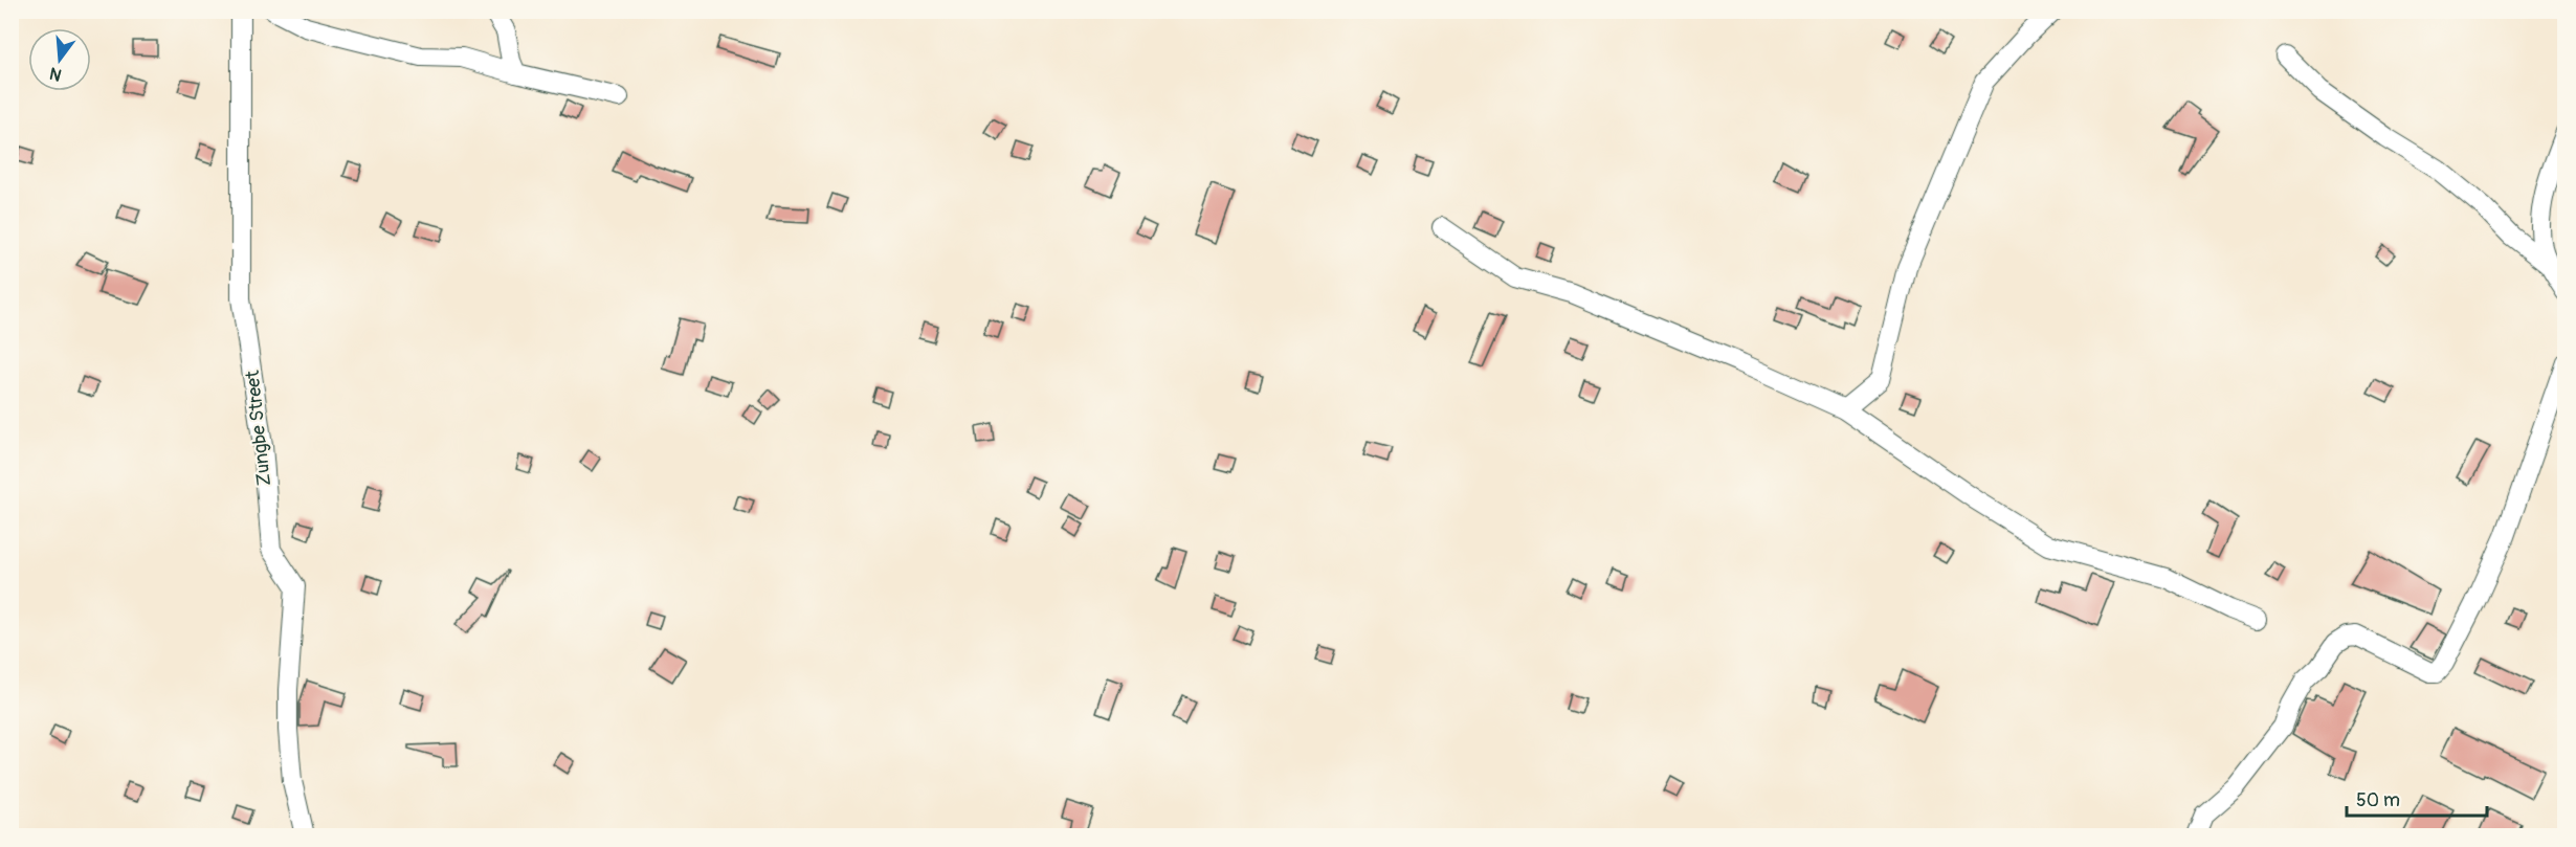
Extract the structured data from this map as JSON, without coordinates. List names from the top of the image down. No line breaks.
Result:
{"streets":{"street":["Zungbe Street"]},"scale_bar":"50 m","north":"bottom"}
